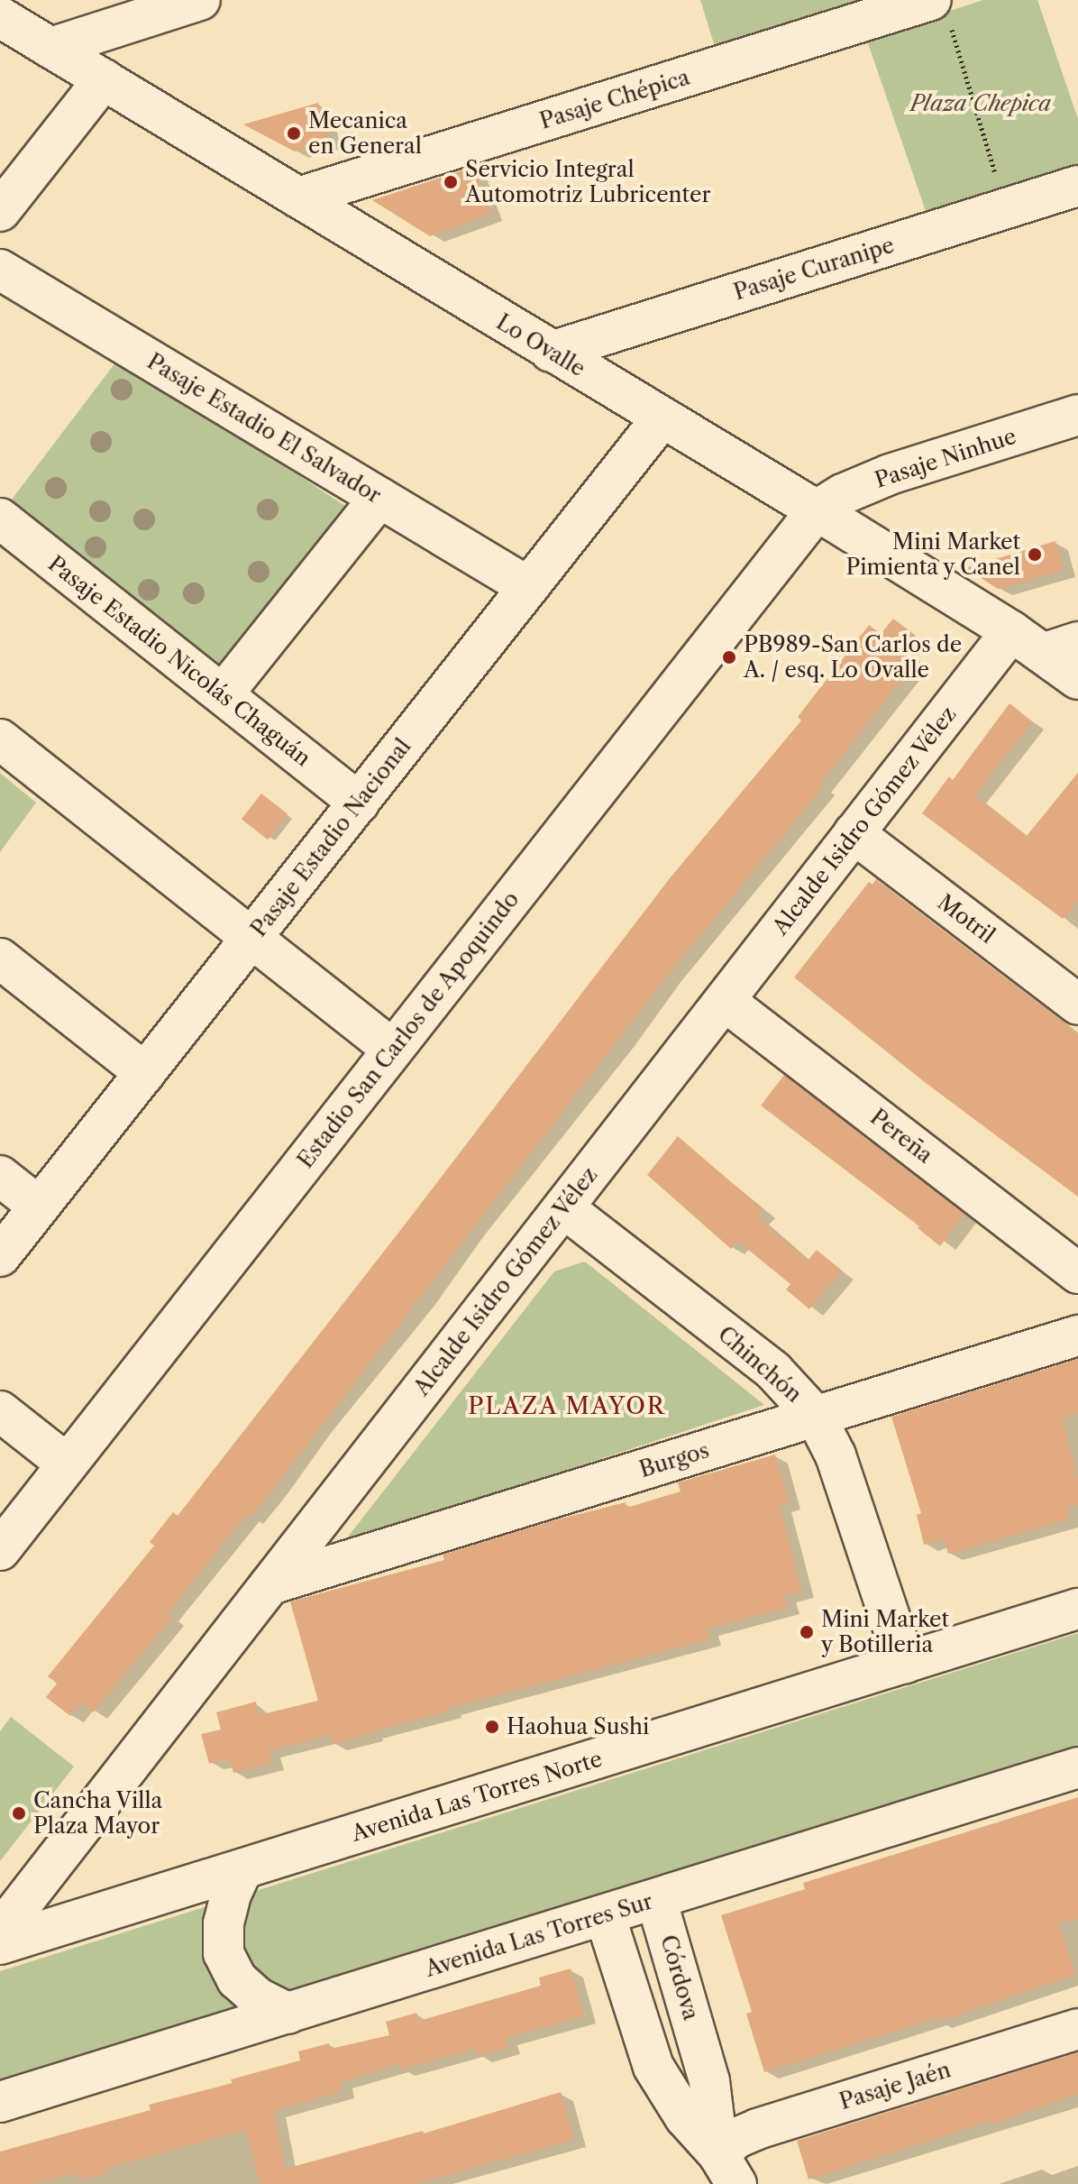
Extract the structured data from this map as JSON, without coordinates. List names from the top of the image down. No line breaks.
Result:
{"streets":{"street":["Pasaje Chépica","Pasaje Curanipe","Lo Ovalle","Pasaje Estadio El Salvador","Pasaje Ninhue","Pasaje Estadio Nicolás Chaguán","Alcalde Isidro Gómez Vélez","Pasaje Estadio Nacional","Motril","Estadio San Carlos de Apoquindo","Pereña","Chinchón","Burgos","Avenida Las Torres Norte","Avenida Las Torres Sur","Córdova","Pasaje Jaén"]},"crossings":[["Pasaje Chépica","Lo Ovalle"],["Pasaje Curanipe","Lo Ovalle"],["Lo Ovalle","Pasaje Ninhue"],["Lo Ovalle","Alcalde Isidro Gómez Vélez"],["Lo Ovalle","Pasaje Estadio Nacional"],["Lo Ovalle","Estadio San Carlos de Apoquindo"],["Pasaje Estadio El Salvador","Pasaje Estadio Nacional"],["Pasaje Ninhue","Estadio San Carlos de Apoquindo"],["Pasaje Estadio Nicolás Chaguán","Pasaje Estadio Nacional"],["Alcalde Isidro Gómez Vélez","Motril"],["Alcalde Isidro Gómez Vélez","Pereña"],["Alcalde Isidro Gómez Vélez","Chinchón"],["Alcalde Isidro Gómez Vélez","Burgos"],["Chinchón","Burgos"],["Chinchón","Avenida Las Torres Norte"],["Avenida Las Torres Sur","Córdova"],["Córdova","Pasaje Jaén"]],"districts":["PLAZA MAYOR"],"parks":["Plaza Chepica"],"places":["Mecanica en General","Servicio Integral Automotriz Lubricenter","Mini Market Pimienta y Canel","PB989-San Carlos de A. / esq. Lo Ovalle","Mini Market y Botilleria","Haohua Sushi","Cancha Villa Plaza Mayor"]}
